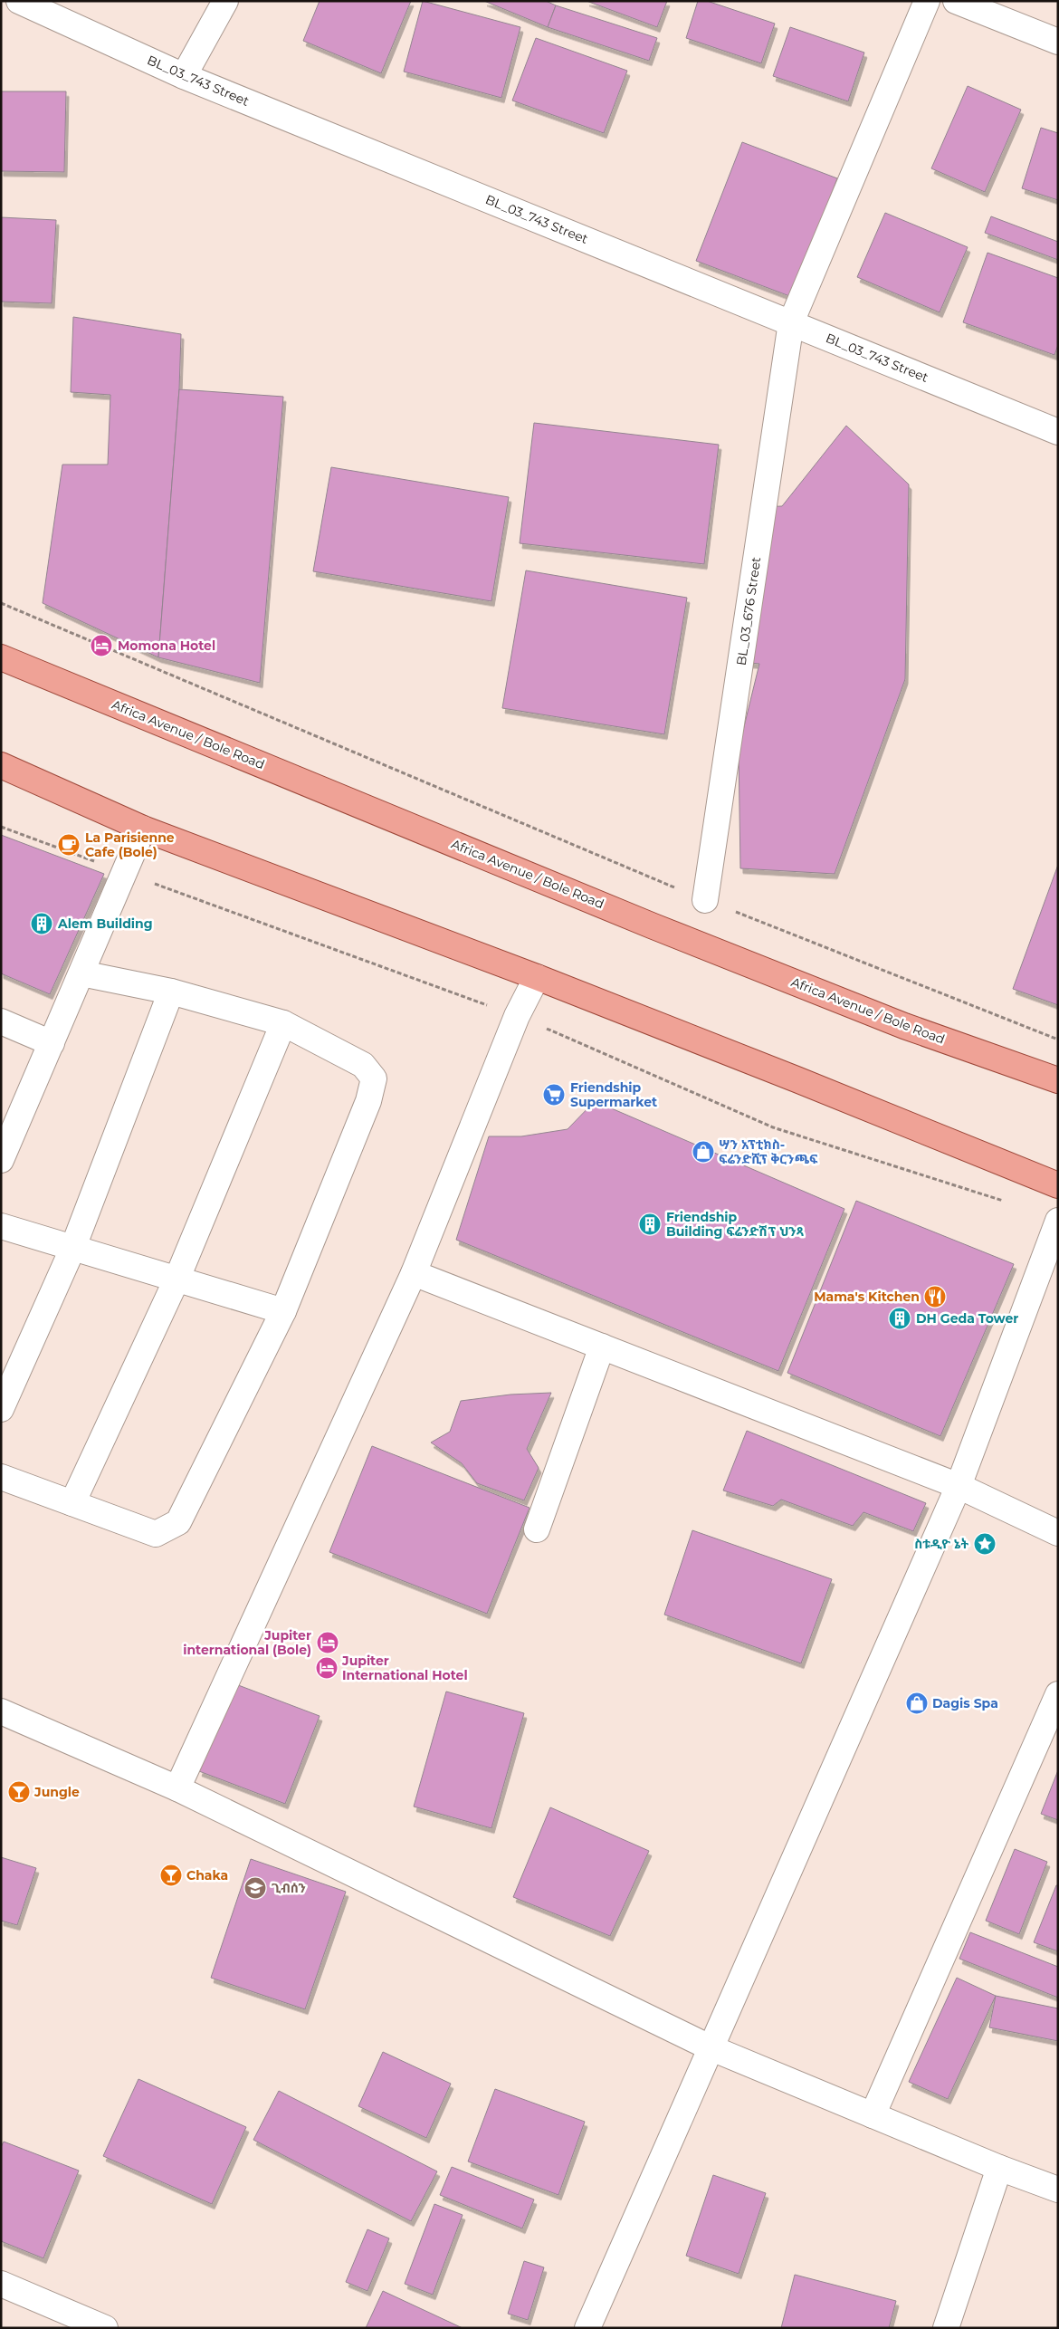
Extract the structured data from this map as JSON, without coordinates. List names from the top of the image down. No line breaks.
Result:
{"streets":{"main road":["Africa Avenue / Bole Road"],"street":["BL_03_743 Street","BL_03_676 Street"]},"crossings":[["BL_03_743 Street","BL_03_676 Street"]],"places":{"hotel":["Momona Hotel","Jupiter international (Bole)","Jupiter International Hotel"],"cafe":["La Parisienne Cafe (Bole)"],"building":["Alem Building","Friendship Building ፍሬንድሽፕ ህንጻ","DH Geda Tower"],"supermarket":["Friendship Supermarket"],"shop":["ሣን አፕቲክስ- ፍሬንድሺፕ ቅርንጫፍ","Dagis Spa"],"restaurant":["Mama's Kitchen"],"place":["ስቱዲዮ ኔት"],"bar":["Jungle","Chaka"],"school or university":["ጊብሰን"]}}
